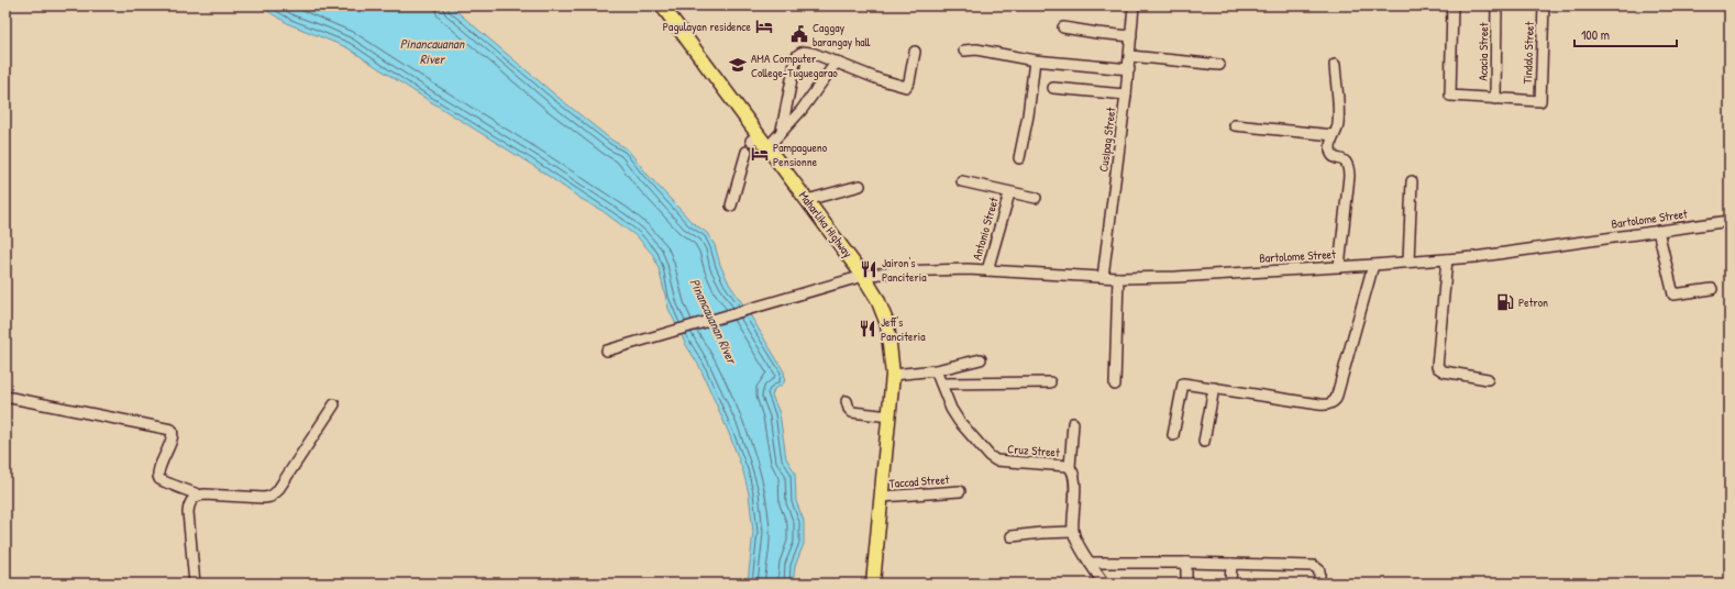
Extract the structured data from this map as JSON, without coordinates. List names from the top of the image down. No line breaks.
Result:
{"streets":{"main road":["Maharlika Highway"],"street":["Acacia Street","Tindalo Street","Cusipag Street","Bartolome Street","Antonio Street","Cruz Street","Taccad Street"]},"crossings":[["Acacia Street","Tindalo Street"],["Cusipag Street","Bartolome Street"],["Bartolome Street","Maharlika Highway"],["Bartolome Street","Antonio Street"],["Maharlika Highway","Taccad Street"]],"water":["Pinancauanan River"],"places":{"hotel":["Pagulayan residence","Pampagueno Pensionne"],"public building":["Caggay barangay hall"],"school or university":["AMA Computer College-Tuguegarao"],"restaurant":["Jairon's Panciteria","Jeff's Panciteria"],"fuel station":["Petron"]},"scale_bar":"100 m"}
